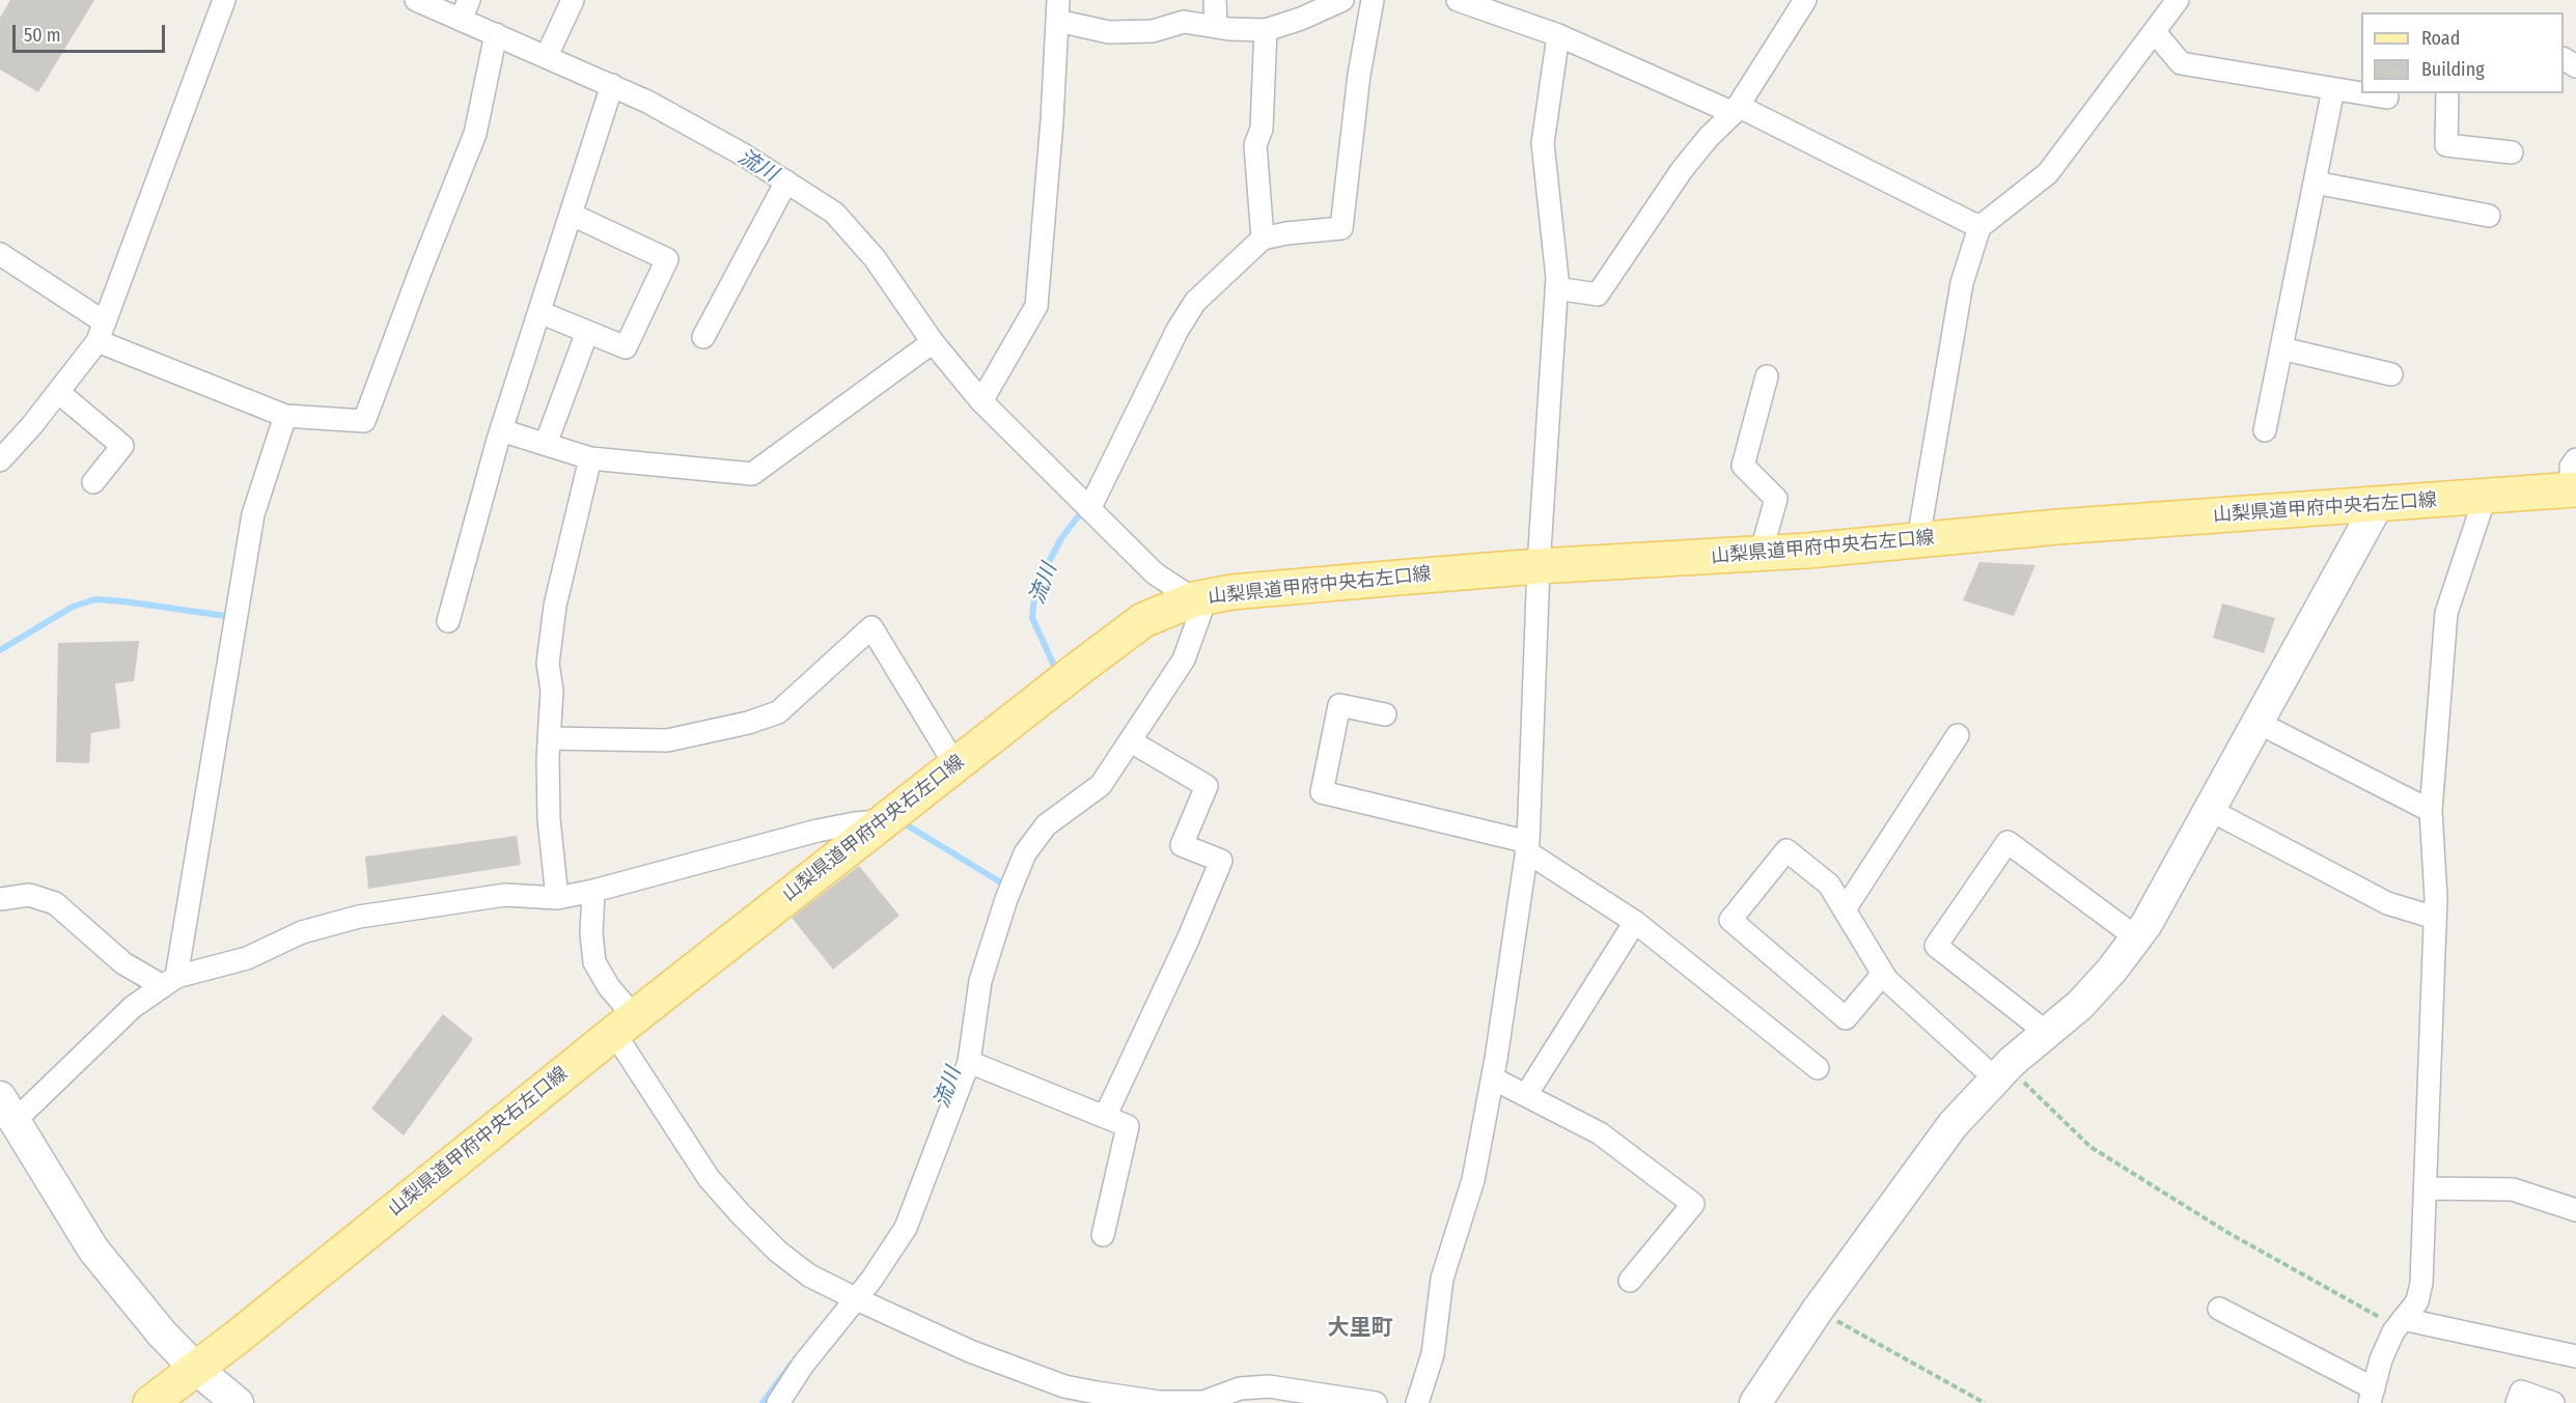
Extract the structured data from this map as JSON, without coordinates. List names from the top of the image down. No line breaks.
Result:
{"streets":{"main road":["山梨県道甲府中央右左口線"]},"districts":["大里町"],"water":["流川"],"legend":["Road","Building"],"scale_bar":"50 m"}
